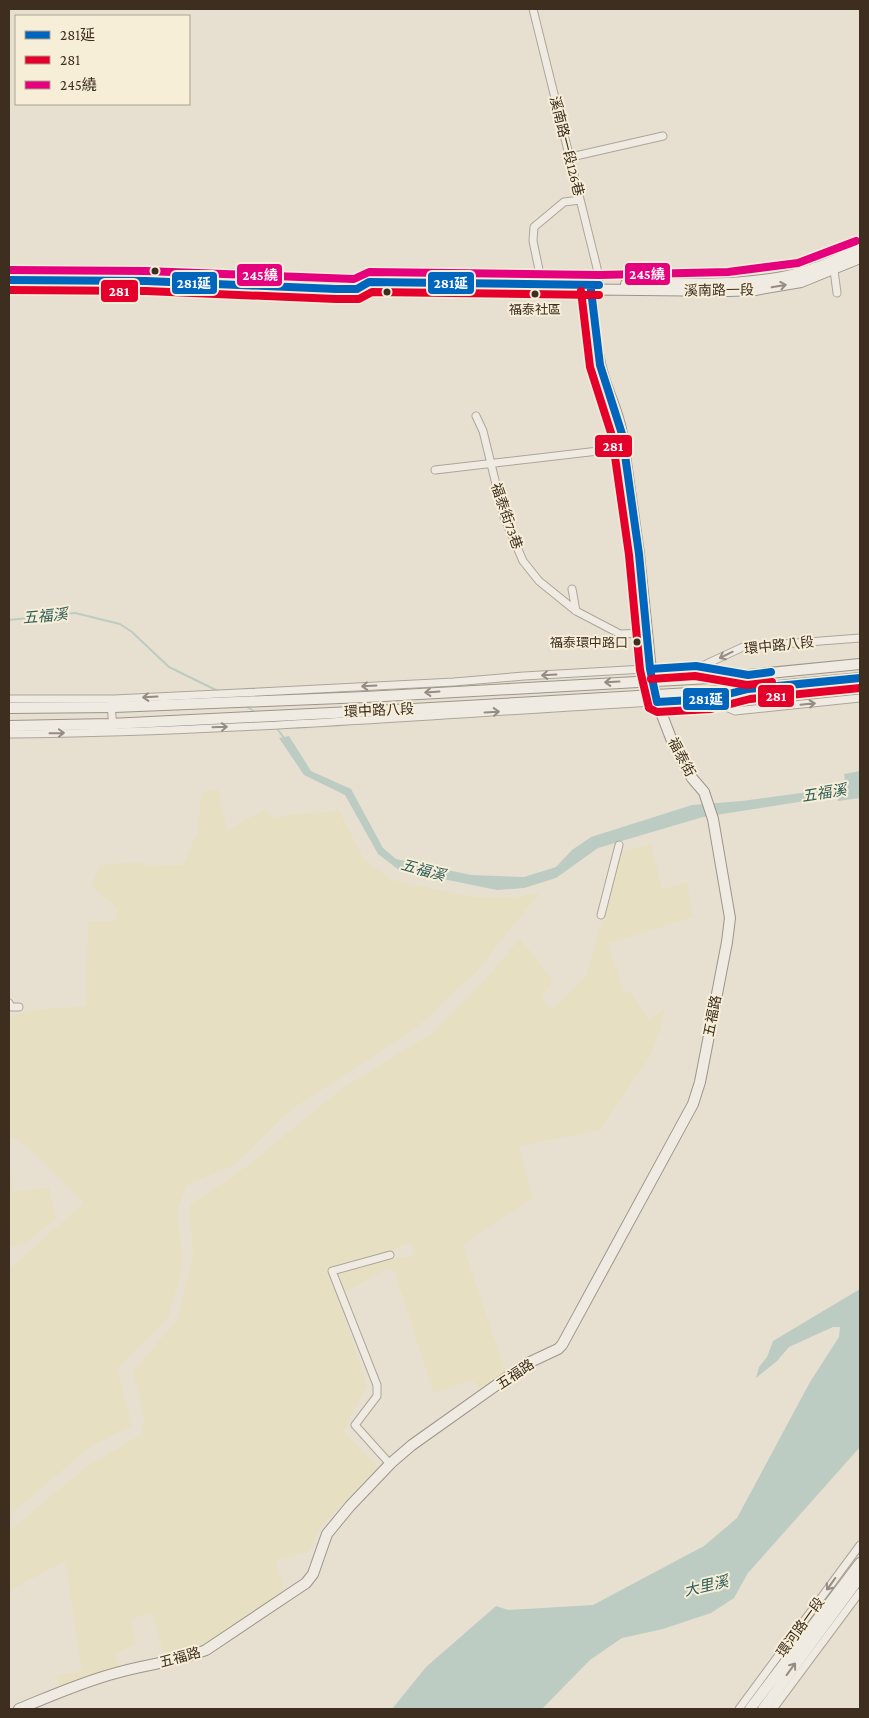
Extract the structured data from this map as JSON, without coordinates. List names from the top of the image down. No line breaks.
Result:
{"streets":{"street":["溪南路一段126巷","溪南路一段","福泰街73巷","環中路八段","福泰街","五福路","環河路一段"]},"crossings":[["溪南路一段126巷","溪南路一段"],["溪南路一段126巷","福泰街"],["溪南路一段","福泰街"],["福泰街73巷","福泰街"],["環中路八段","福泰街"],["福泰街","五福路"]],"water":["五福溪","大里溪"],"places":["福泰社區","福泰環中路口"],"lines":["transit line 245繞","transit line 281延","transit line 281"],"legend":["281延","281","245繞"]}
